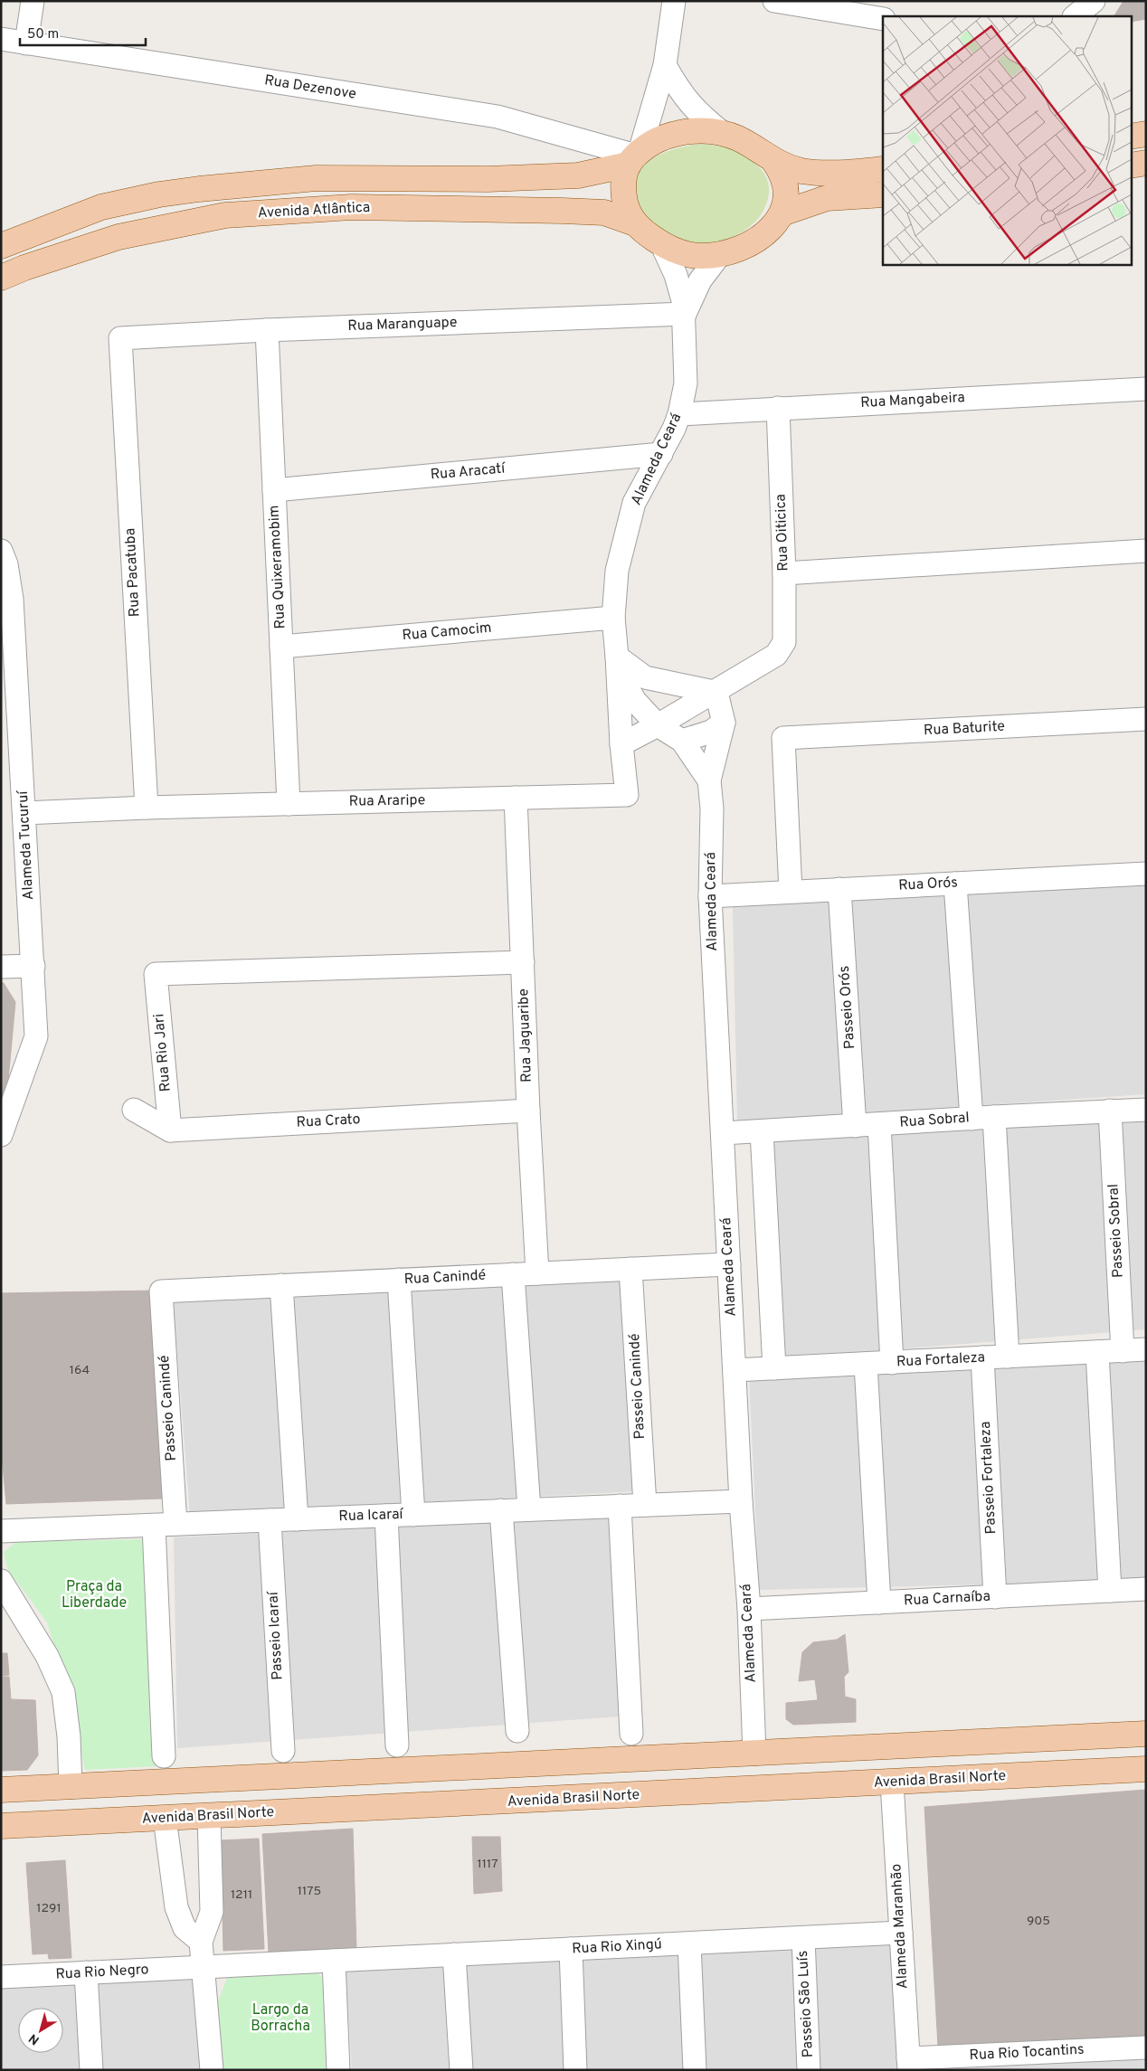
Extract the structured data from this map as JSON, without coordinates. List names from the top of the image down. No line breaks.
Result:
{"streets":{"main road":["Avenida Atlântica","Avenida Brasil Norte"],"street":["Rua Dezenove","Rua Maranguape","Rua Mangabeira","Alameda Ceará","Rua Aracatí","Rua Oiticica","Rua Quixeramobim","Rua Pacatuba","Rua Camocim","Rua Baturite","Rua Araripe","Alameda Tucuruí","Rua Orós","Passeio Orós","Rua Jaguaribe","Rua Rio Jari","Rua Sobral","Rua Crato","Passeio Sobral","Rua Canindé","Rua Fortaleza","Passeio Canindé","Passeio Fortaleza","Rua Icaraí","Rua Carnaíba","Passeio Icaraí","Alameda Maranhão","Rua Rio Xingú","Rua Rio Negro","Passeio São Luís","Rua Rio Tocantins"]},"crossings":[["Rua Dezenove","Avenida Atlântica"],["Rua Dezenove","Alameda Ceará"],["Avenida Atlântica","Alameda Ceará"],["Rua Maranguape","Alameda Ceará"],["Rua Maranguape","Rua Quixeramobim"],["Rua Maranguape","Rua Pacatuba"],["Rua Mangabeira","Alameda Ceará"],["Rua Mangabeira","Rua Oiticica"],["Alameda Ceará","Rua Aracatí"],["Alameda Ceará","Rua Camocim"],["Alameda Ceará","Rua Orós"],["Alameda Ceará","Rua Sobral"],["Alameda Ceará","Rua Canindé"],["Alameda Ceará","Rua Fortaleza"],["Alameda Ceará","Rua Icaraí"],["Alameda Ceará","Rua Carnaíba"],["Rua Aracatí","Rua Quixeramobim"],["Rua Quixeramobim","Rua Camocim"],["Rua Quixeramobim","Rua Araripe"],["Rua Pacatuba","Rua Araripe"],["Rua Baturite","Rua Orós"],["Rua Araripe","Alameda Tucuruí"],["Rua Araripe","Rua Jaguaribe"],["Rua Orós","Passeio Orós"],["Passeio Orós","Rua Sobral"],["Rua Jaguaribe","Rua Rio Jari"],["Rua Jaguaribe","Rua Crato"],["Rua Jaguaribe","Rua Canindé"],["Rua Rio Jari","Rua Crato"],["Rua Sobral","Passeio Sobral"],["Passeio Sobral","Rua Fortaleza"],["Rua Canindé","Passeio Canindé"],["Rua Fortaleza","Passeio Fortaleza"],["Passeio Canindé","Rua Icaraí"],["Passeio Fortaleza","Rua Carnaíba"],["Rua Icaraí","Passeio Icaraí"],["Avenida Brasil Norte","Alameda Maranhão"],["Alameda Maranhão","Rua Rio Xingú"],["Alameda Maranhão","Rua Rio Tocantins"],["Rua Rio Xingú","Rua Rio Negro"],["Rua Rio Xingú","Passeio São Luís"]],"parks":["Praça da Liberdade","Largo da Borracha"],"house_numbers":["164","1117","1175","1211","1291","905"],"scale_bar":"50 m","north":"bottom left"}
